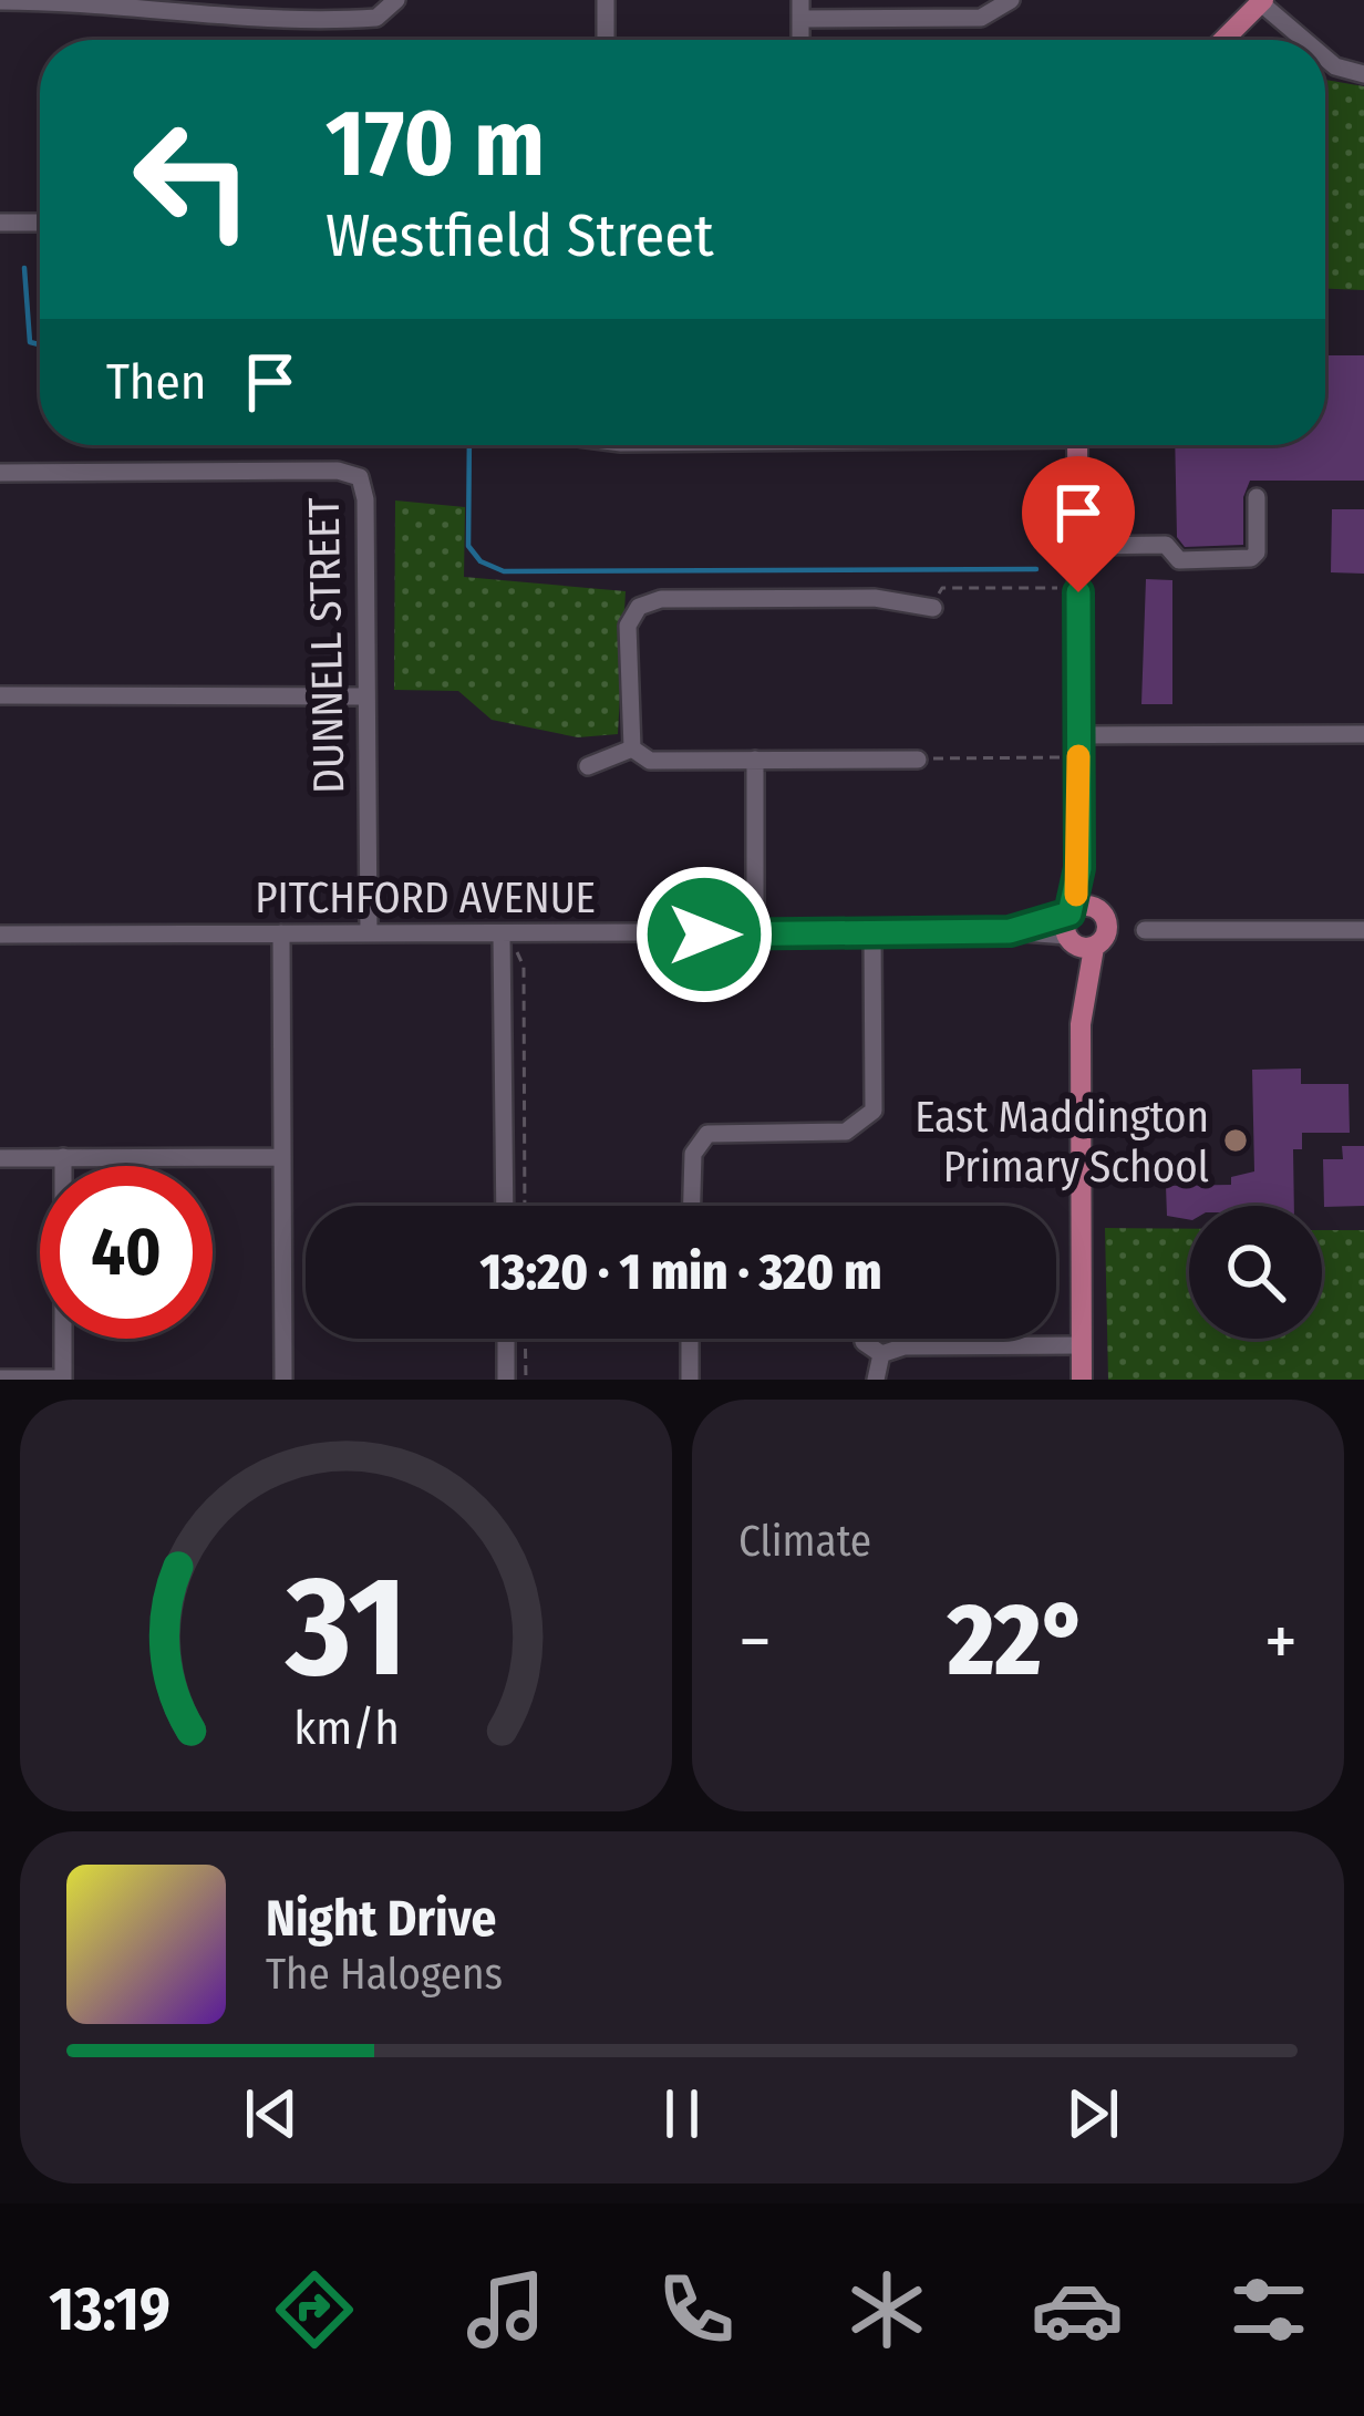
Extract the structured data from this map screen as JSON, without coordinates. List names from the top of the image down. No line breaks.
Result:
{"streets":{"street":["DUNNELL STREET","PITCHFORD AVENUE"]},"crossings":[["DUNNELL STREET","PITCHFORD AVENUE"]],"places":["East Maddington Primary School"],"page":{"turn":["170 m","Westfield Street"],"then":"Then","limit":"40","trip":"13:20 · 1 min · 320 m","tile":"Climate","heat":["−","22°","+"],"song":["Night Drive","The Halogens"],"tabs":"13:19","gauge":["31","km/h"]}}
